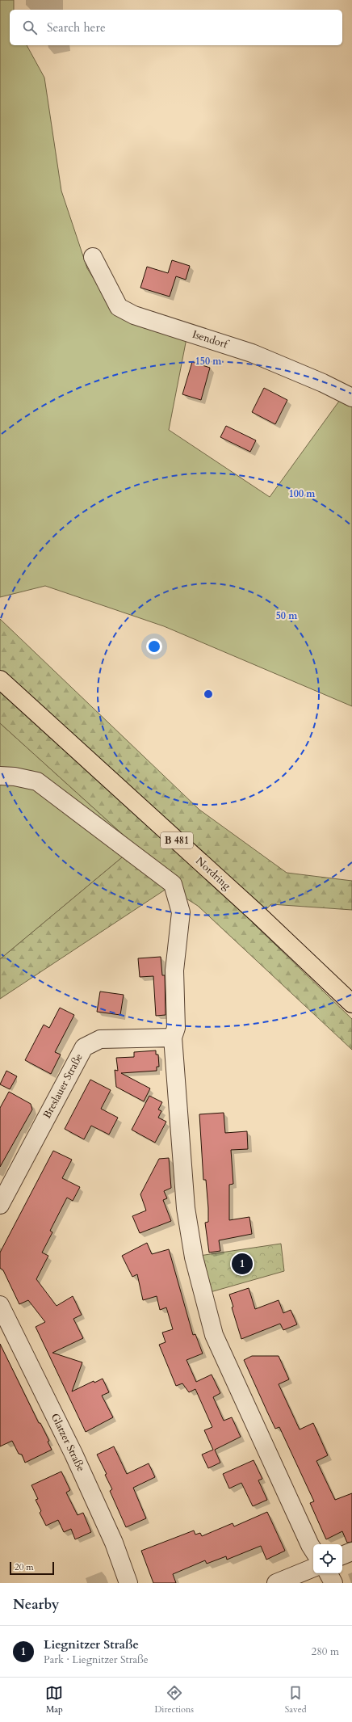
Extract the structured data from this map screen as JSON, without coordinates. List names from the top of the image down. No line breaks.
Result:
{"streets":{"main road":["B 481","Nordring"],"street":["Isendorf","Breslauer Straße","Glatzer Straße"]},"scale_bar":"20 m","page":{"search":"Search here","pins":"1","scale":"20 m","heading":"Nearby","list":[{"mark":"1","name":"Liegnitzer Straße","note":"Park · Liegnitzer Straße","value":"280 m"}],"nav":["Map","Directions","Saved"]},"rings":["150 m","100 m","50 m"]}
